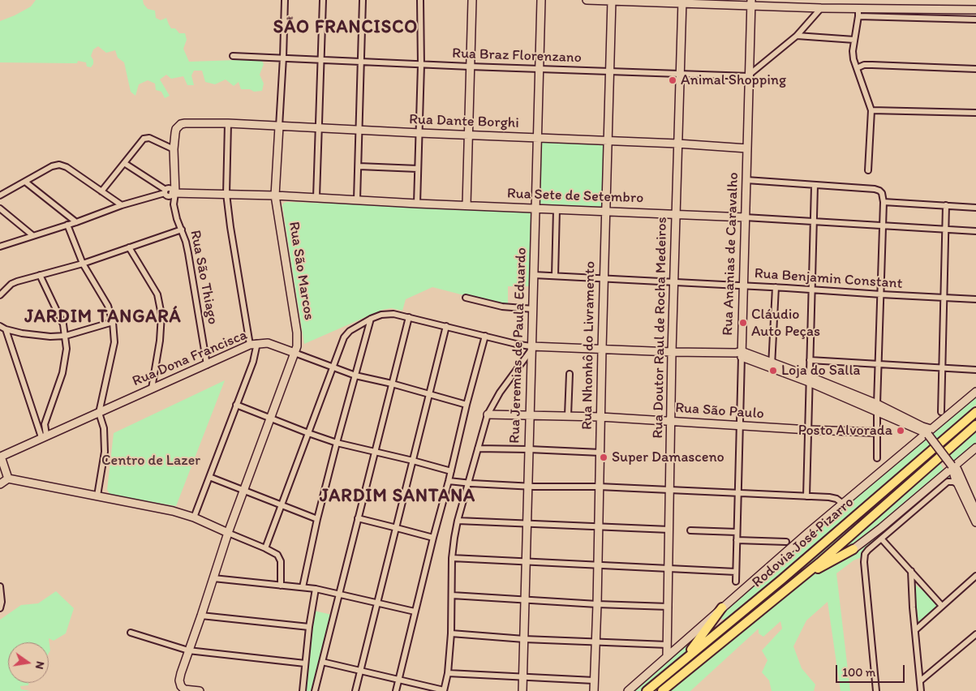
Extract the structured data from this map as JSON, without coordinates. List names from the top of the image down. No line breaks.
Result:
{"streets":{"main road":["Rodovia José Pizarro"],"street":["Rua Braz Florenzano","Rua Dante Borghi","Rua Sete de Setembro","Rua Ananias de Caravalho","Rua São Marcos","Rua São Thiago","Rua Benjamin Constant","Rua Doutor Raul de Rocha Medeiros","Rua Jeremias de Paula Eduardo","Rua Nhonhô do Livramento","Rua Dona Francisca","Rua São Paulo"]},"crossings":[["Rua Braz Florenzano","Rua Ananias de Caravalho"],["Rua Braz Florenzano","Rua São Marcos"],["Rua Braz Florenzano","Rua Doutor Raul de Rocha Medeiros"],["Rua Braz Florenzano","Rua Jeremias de Paula Eduardo"],["Rua Braz Florenzano","Rua Nhonhô do Livramento"],["Rua Dante Borghi","Rua Ananias de Caravalho"],["Rua Dante Borghi","Rua São Marcos"],["Rua Dante Borghi","Rua São Thiago"],["Rua Dante Borghi","Rua Doutor Raul de Rocha Medeiros"],["Rua Dante Borghi","Rua Jeremias de Paula Eduardo"],["Rua Dante Borghi","Rua Nhonhô do Livramento"],["Rua Sete de Setembro","Rua Ananias de Caravalho"],["Rua Sete de Setembro","Rua São Marcos"],["Rua Sete de Setembro","Rua São Thiago"],["Rua Sete de Setembro","Rua Doutor Raul de Rocha Medeiros"],["Rua Sete de Setembro","Rua Jeremias de Paula Eduardo"],["Rua Sete de Setembro","Rua Nhonhô do Livramento"],["Rua Ananias de Caravalho","Rua Benjamin Constant"],["Rua Ananias de Caravalho","Rua São Paulo"],["Rua São Marcos","Rua Dona Francisca"],["Rua São Thiago","Rua Dona Francisca"],["Rua Benjamin Constant","Rua Doutor Raul de Rocha Medeiros"],["Rua Benjamin Constant","Rua Jeremias de Paula Eduardo"],["Rua Benjamin Constant","Rua Nhonhô do Livramento"],["Rua Doutor Raul de Rocha Medeiros","Rua São Paulo"],["Rua Jeremias de Paula Eduardo","Rua São Paulo"],["Rua Nhonhô do Livramento","Rua São Paulo"]],"districts":["SÃO FRANCISCO","JARDIM TANGARÁ","JARDIM SANTANA"],"parks":["Centro de Lazer"],"places":["Animal Shopping","Cláudio Auto Peças","Loja do Salla","Posto Alvorada","Super Damasceno"],"scale_bar":"100 m","north":"right"}
